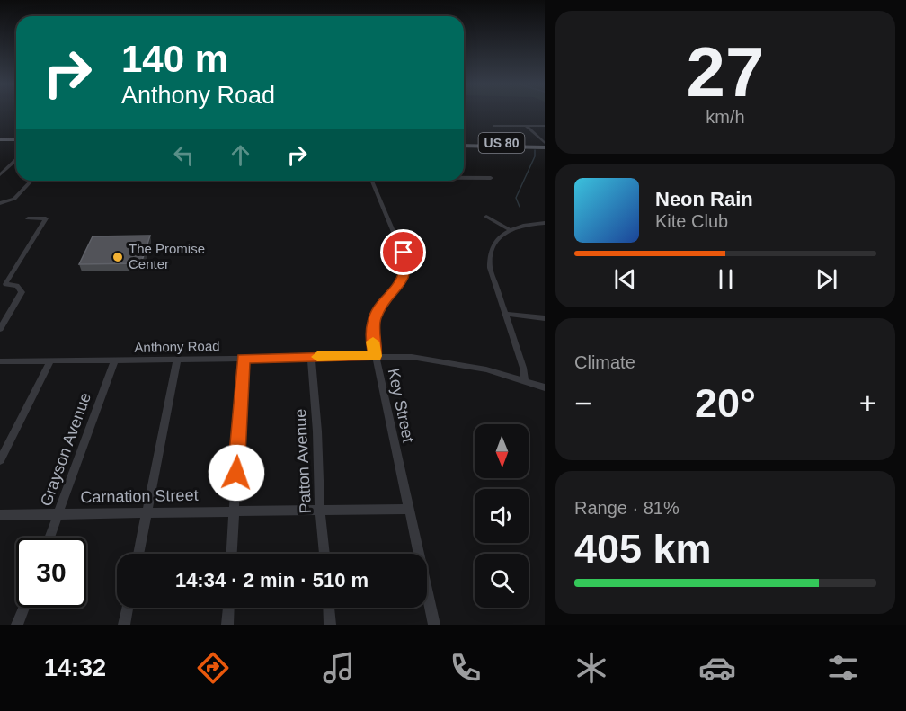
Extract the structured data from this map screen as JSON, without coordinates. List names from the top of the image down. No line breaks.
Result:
{"streets":{"main road":["US 80"],"street":["Anthony Road","Key Street","Grayson Avenue","Patton Avenue","Carnation Street"]},"crossings":[["Anthony Road","Key Street"],["Anthony Road","Grayson Avenue"],["Anthony Road","Patton Avenue"],["Key Street","Carnation Street"],["Grayson Avenue","Carnation Street"],["Patton Avenue","Carnation Street"]],"places":["The Promise Center"],"north":"bottom","page":{"tile":[["27","km/h"],"Climate",["Range · 81%","405 km"]],"turn":["140 m","Anthony Road"],"song":["Neon Rain","Kite Club"],"heat":["−","20°","+"],"limit":"30","trip":"14:34 · 2 min · 510 m","tabs":"14:32"}}
